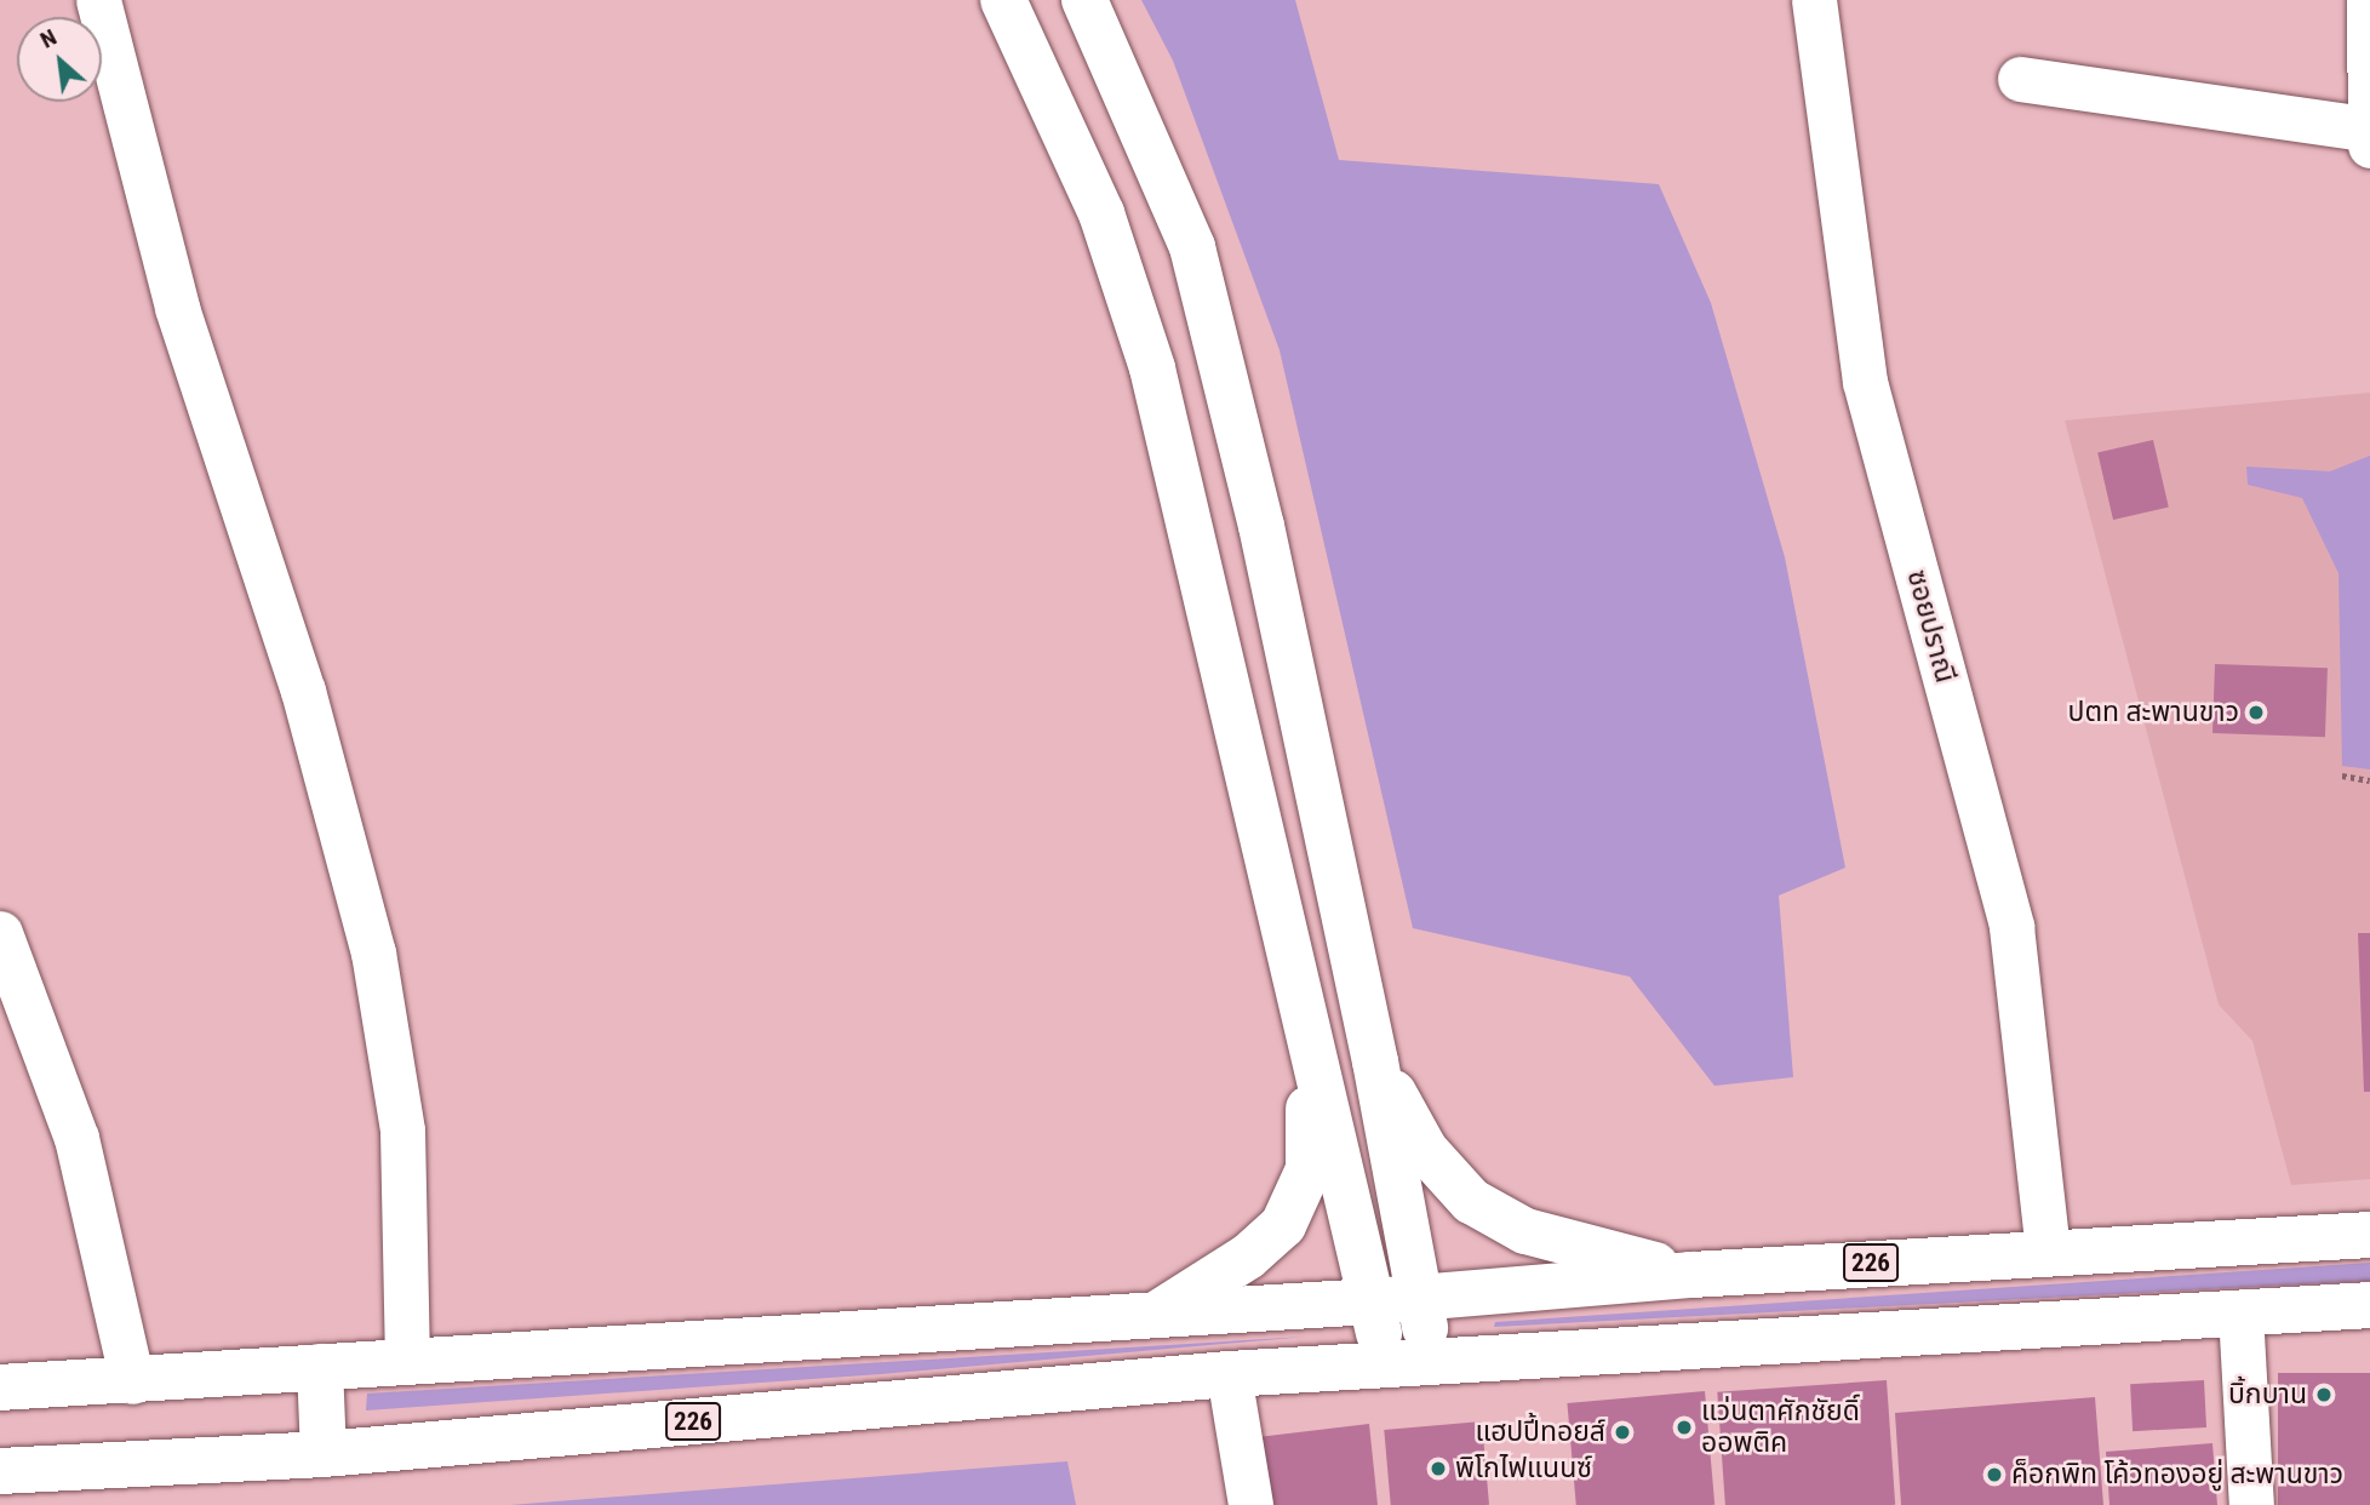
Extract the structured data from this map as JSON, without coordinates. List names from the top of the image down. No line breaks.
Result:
{"streets":{"main road":["226"],"street":["ซอยปราณี"]},"crossings":[["ซอยปราณี","226"]],"places":["ปตท สะพานขาว","บิ้กบาน","แว่นตาศักชัยดิ์ ออพติค","แฮปปี้ทอยส์","พิโกไฟแนนซ์","ค็อกพิท โค้วทองอยู่ สะพานขาว"],"north":"top left"}
